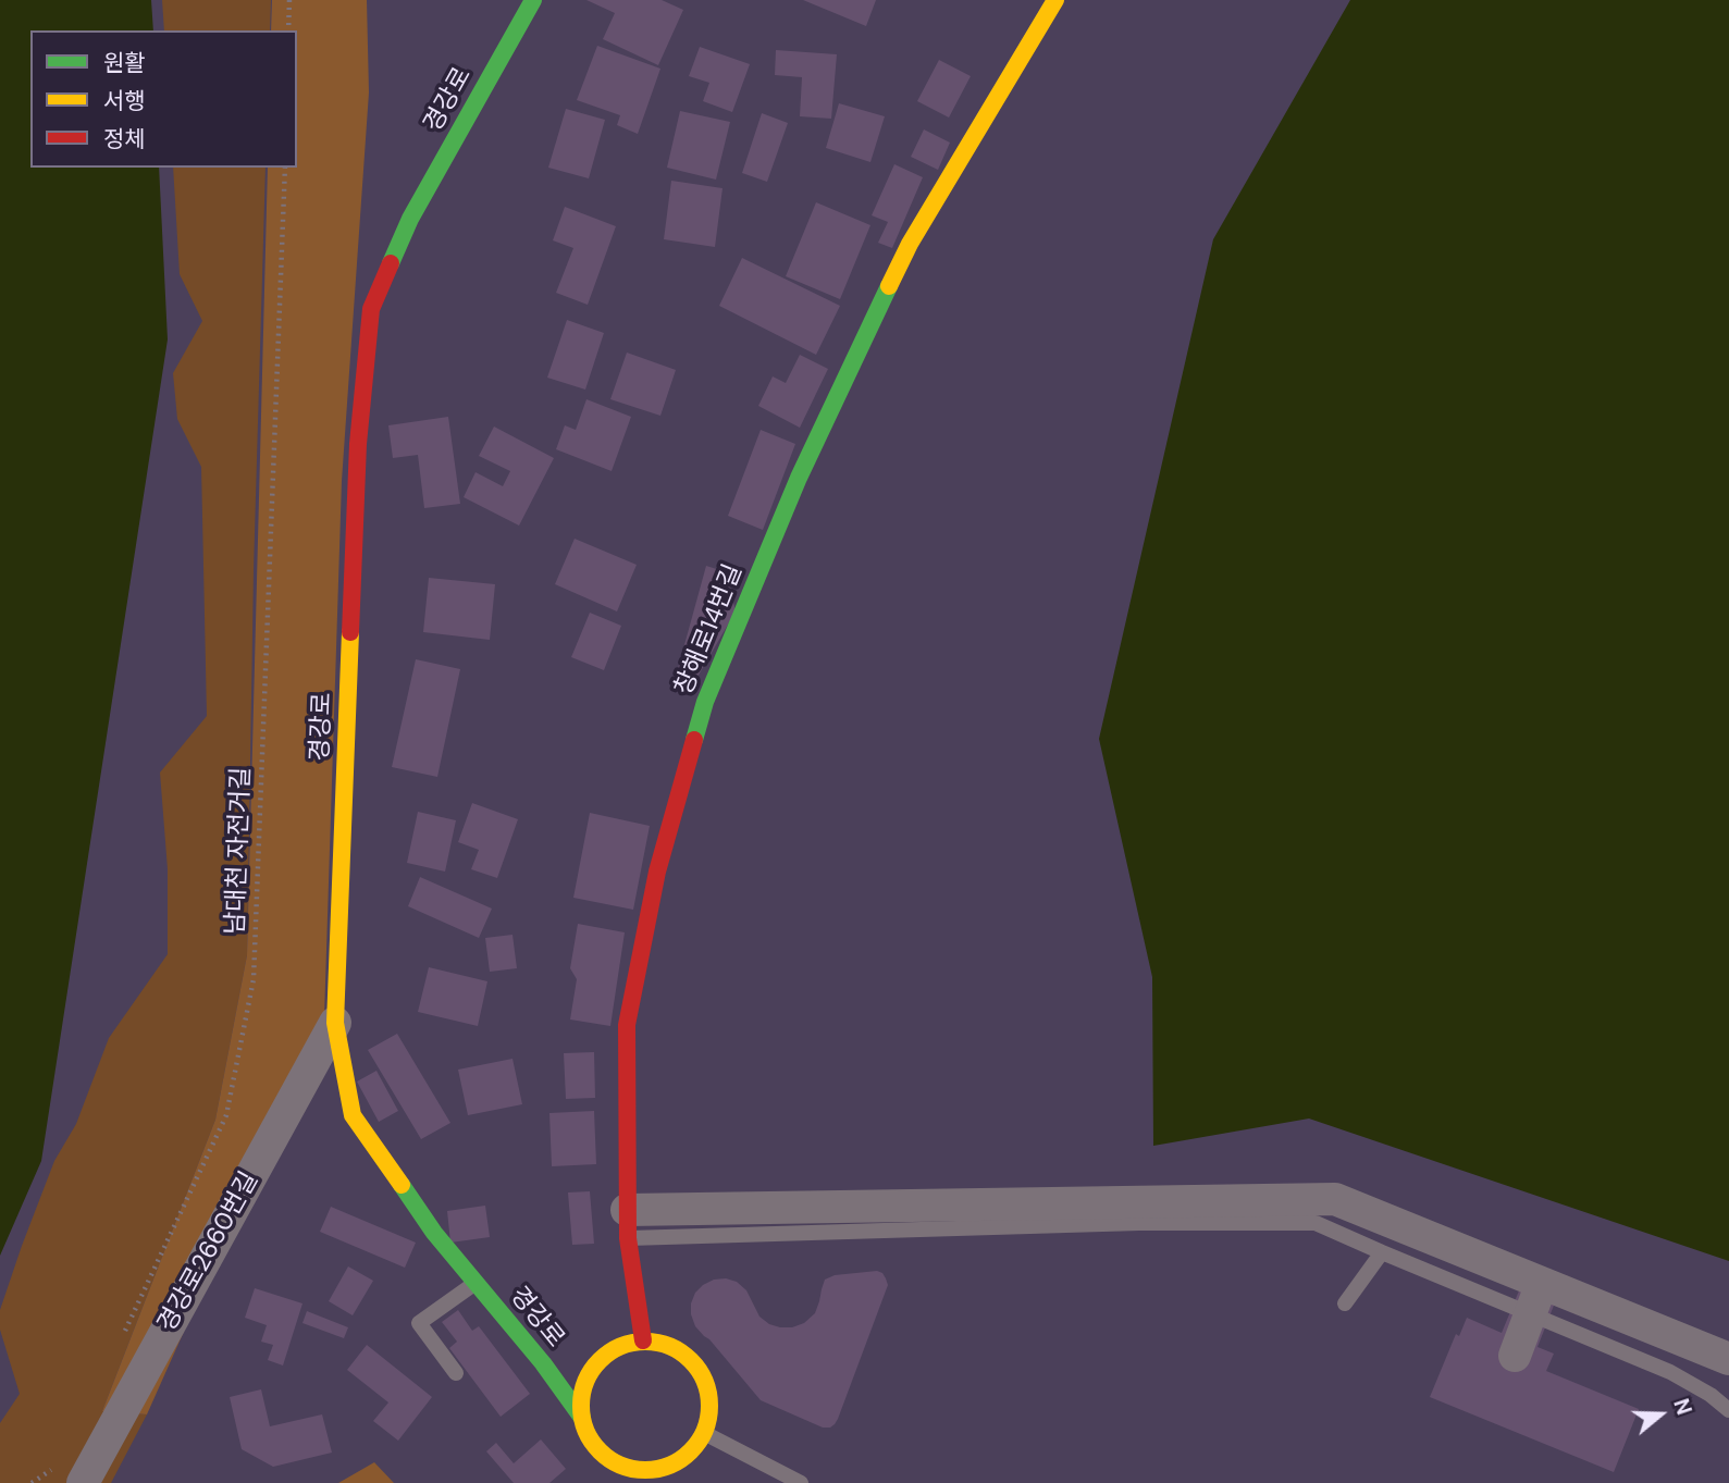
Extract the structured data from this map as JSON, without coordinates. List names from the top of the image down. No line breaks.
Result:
{"streets":{"street":["경강로","창해로14번길","경강로2660번길"],"path":["남대천 자전거길"]},"crossings":[["경강로","창해로14번길"],["경강로","경강로2660번길"]],"legend":["원활","서행","정체"],"north":"right"}
